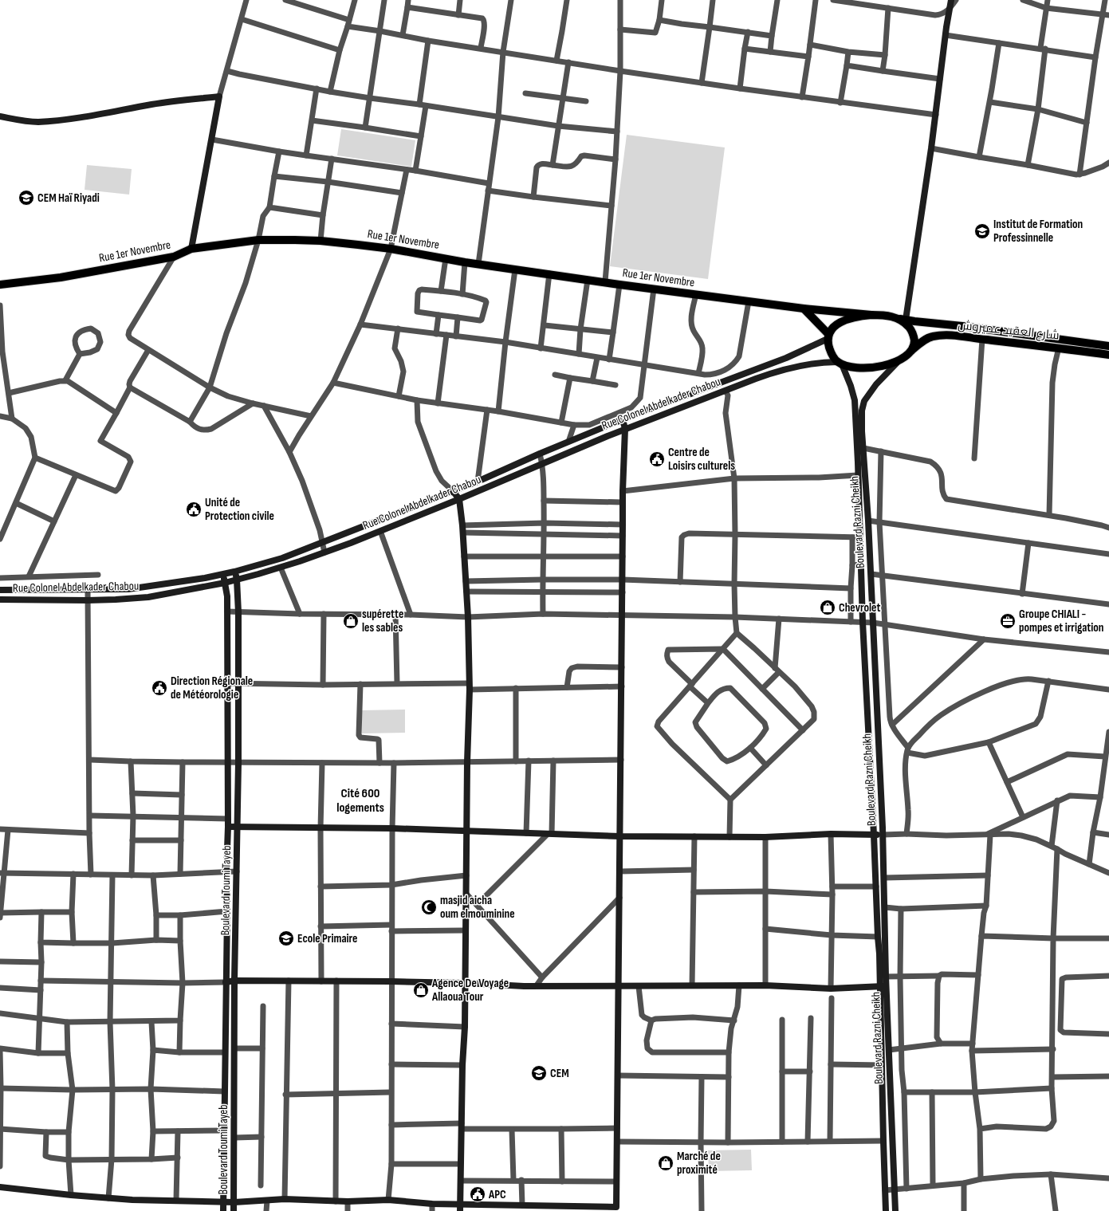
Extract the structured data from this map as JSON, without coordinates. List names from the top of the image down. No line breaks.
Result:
{"streets":{"main road":["Rue 1er Novembre","شارع العقيد عميروش","Rue Colonel Abdelkader Chabou","Boulevard Razni Cheikh","Boulevard Toumi Tayeb"]},"crossings":[["Rue 1er Novembre","شارع العقيد عميروش"],["Rue 1er Novembre","Rue Colonel Abdelkader Chabou"],["Rue 1er Novembre","Boulevard Razni Cheikh"],["شارع العقيد عميروش","Rue Colonel Abdelkader Chabou"],["شارع العقيد عميروش","Boulevard Razni Cheikh"],["Rue Colonel Abdelkader Chabou","Boulevard Razni Cheikh"],["Rue Colonel Abdelkader Chabou","Boulevard Toumi Tayeb"]],"districts":["Cité 600 logements"],"places":{"school or university":["CEM Haï Riyadi","Institut de Formation Professinnelle","Ecole Primaire","CEM"],"public building":["Centre de Loisirs culturels","Unité de Protection civile","Direction Régionale de Météorologie","APC"],"shop":["Chevrolet","supérette les sables","Agence De Voyage Allaoua Tour","Marché de proximité"],"office":["Groupe CHIALI - pompes et irrigation"],"mosque":["masjid aicha oum elmouminine"]}}
